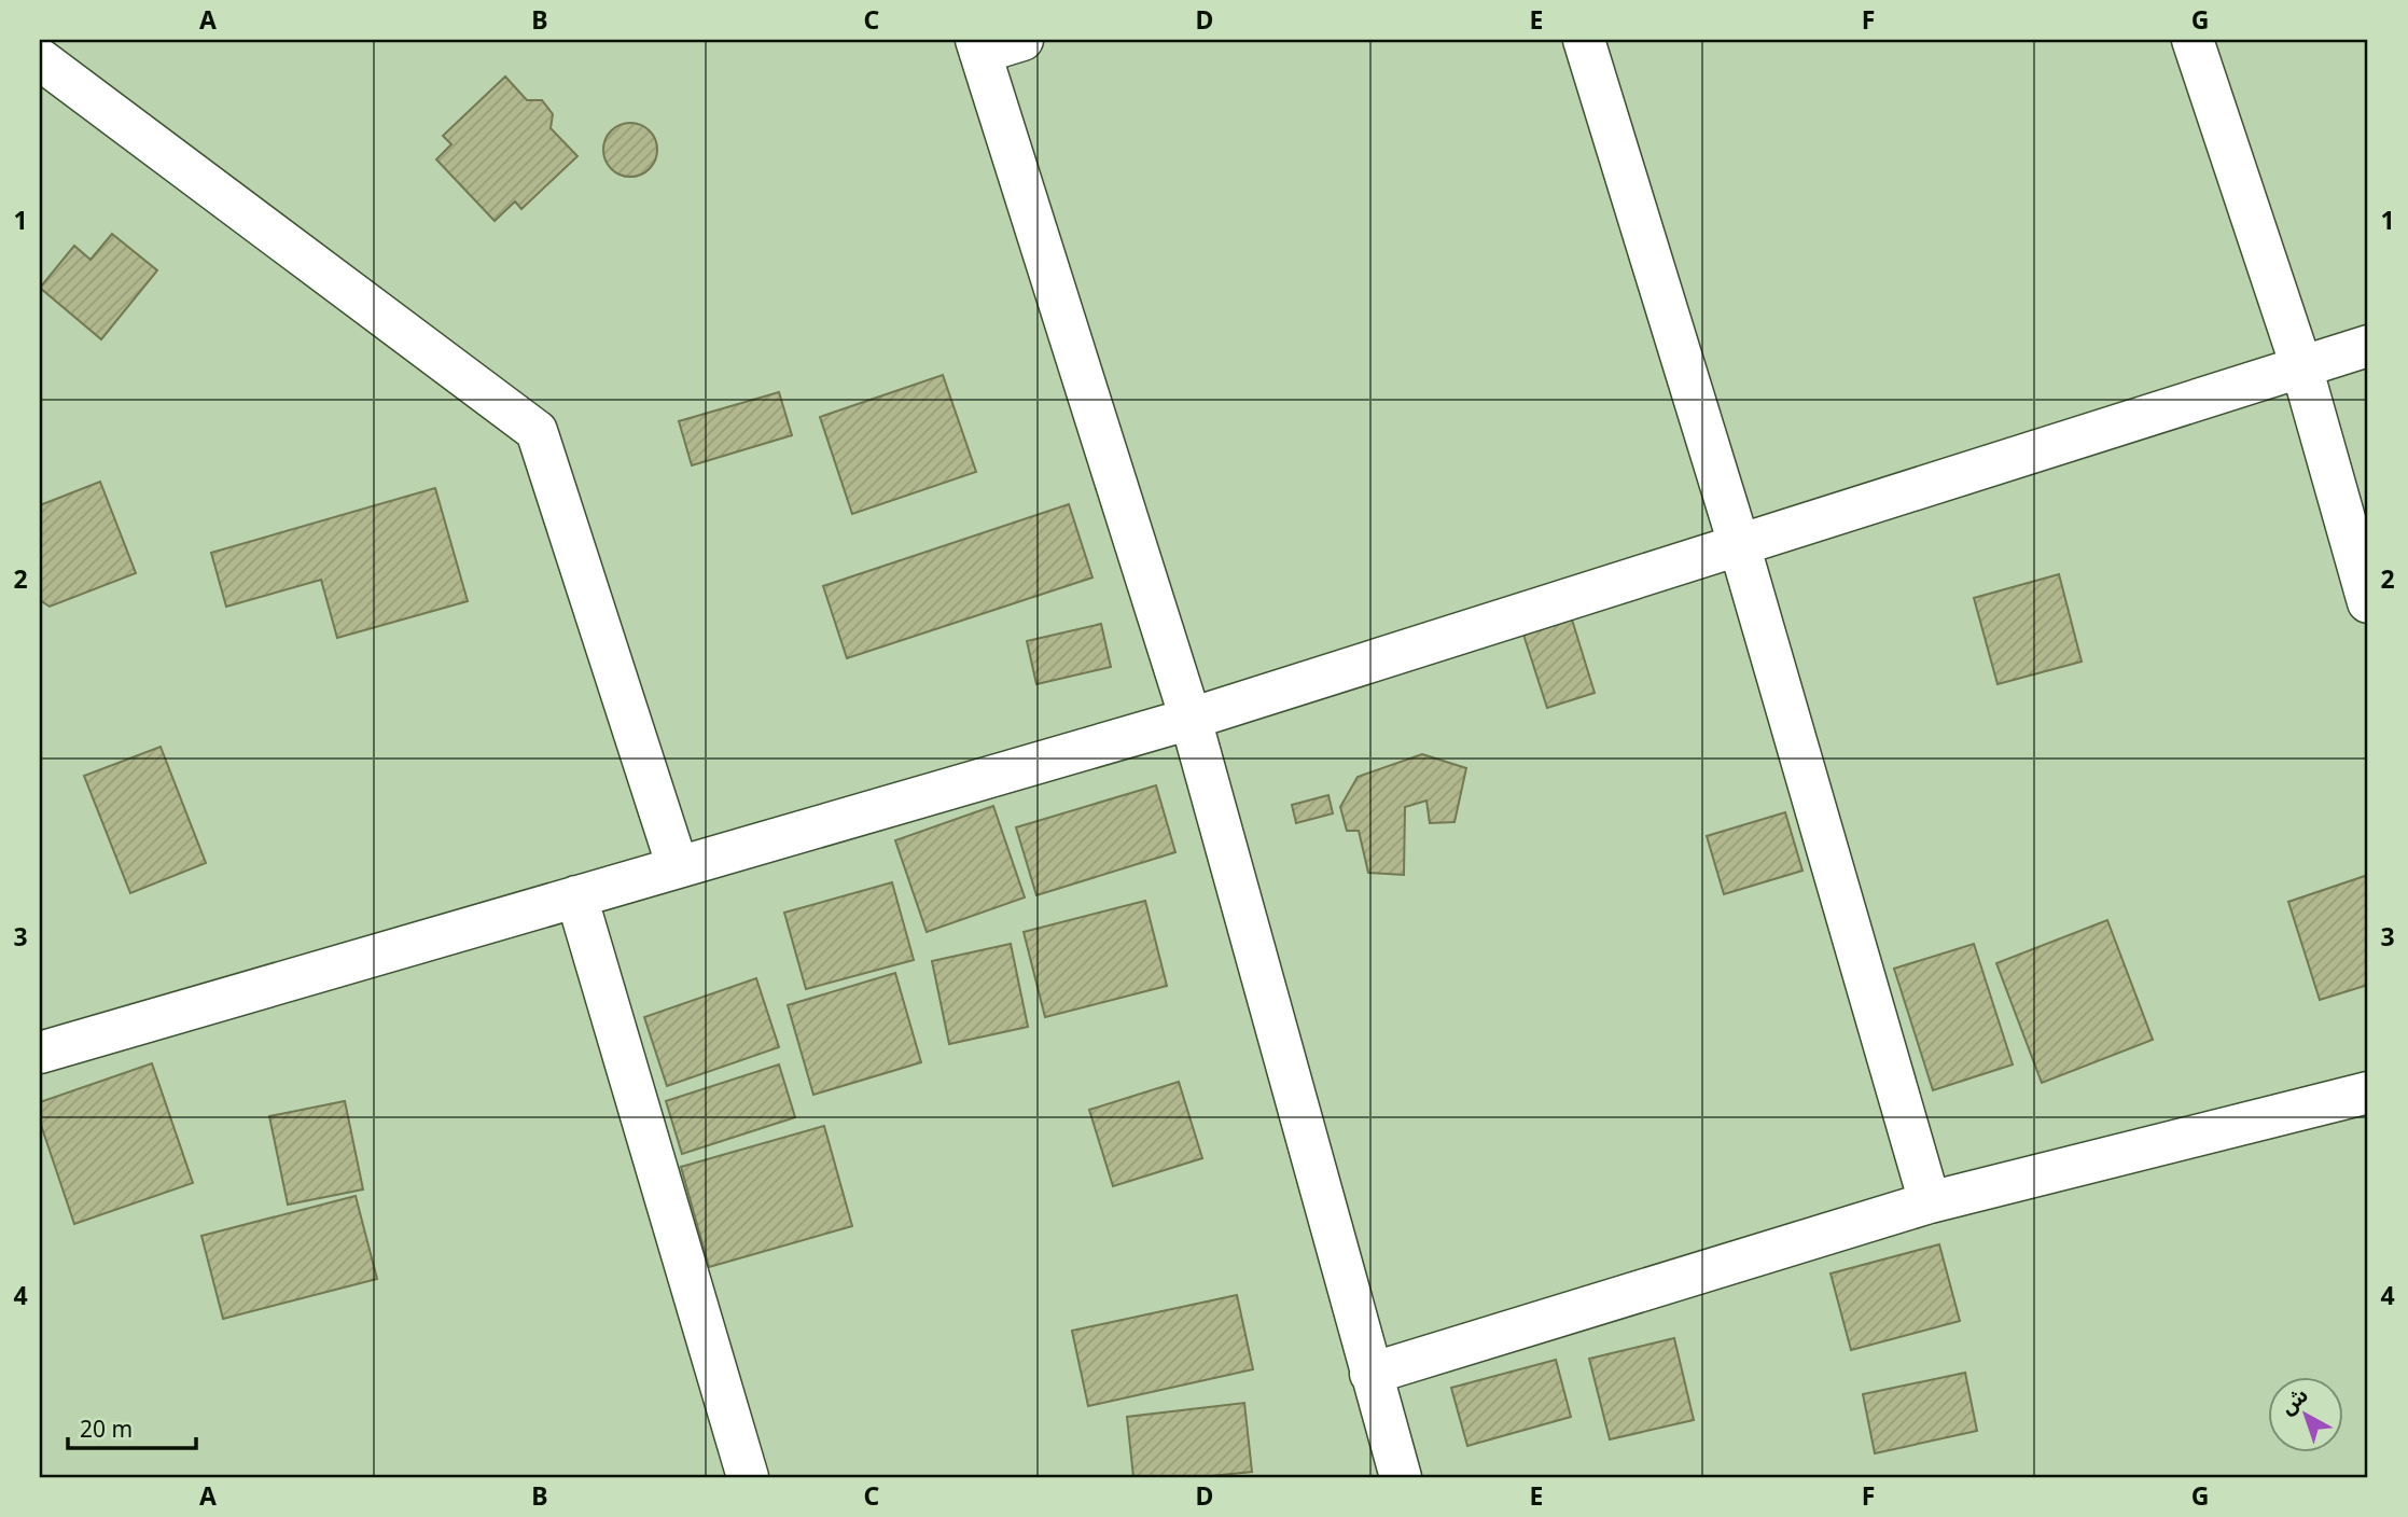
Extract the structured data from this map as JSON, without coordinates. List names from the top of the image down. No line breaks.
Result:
{"scale_bar":"20 m","north":"top left","grid":{"columns":["A","B","C","D","E","F","G"],"rows":["1","2","3","4"]}}
